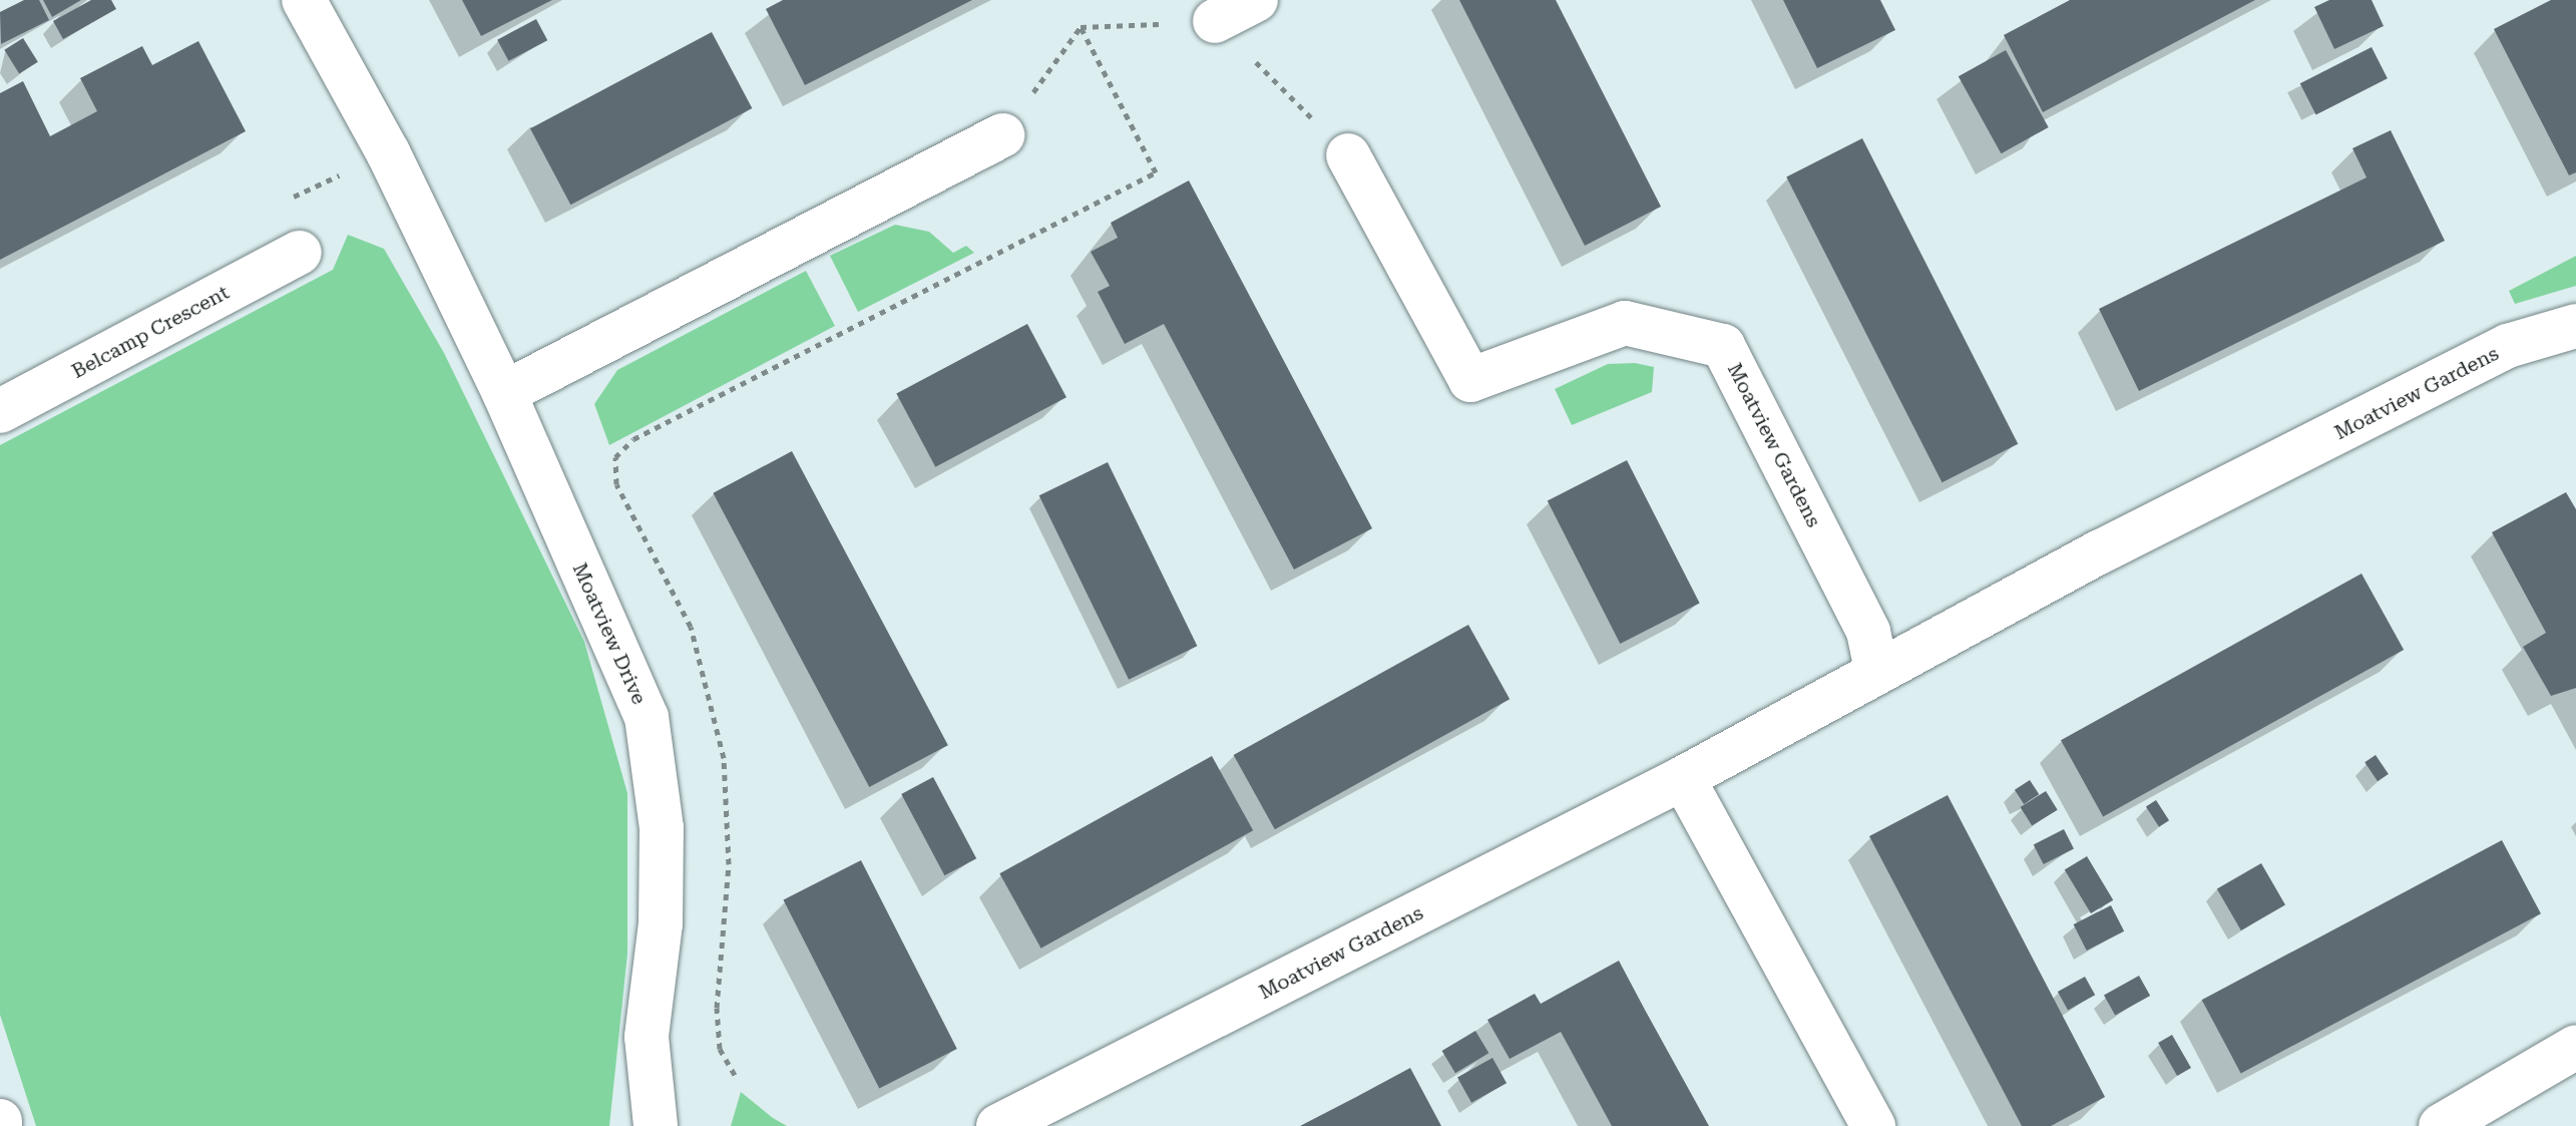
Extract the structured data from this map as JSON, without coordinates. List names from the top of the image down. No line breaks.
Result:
{"streets":{"street":["Belcamp Crescent","Moatview Gardens","Moatview Drive"]}}
